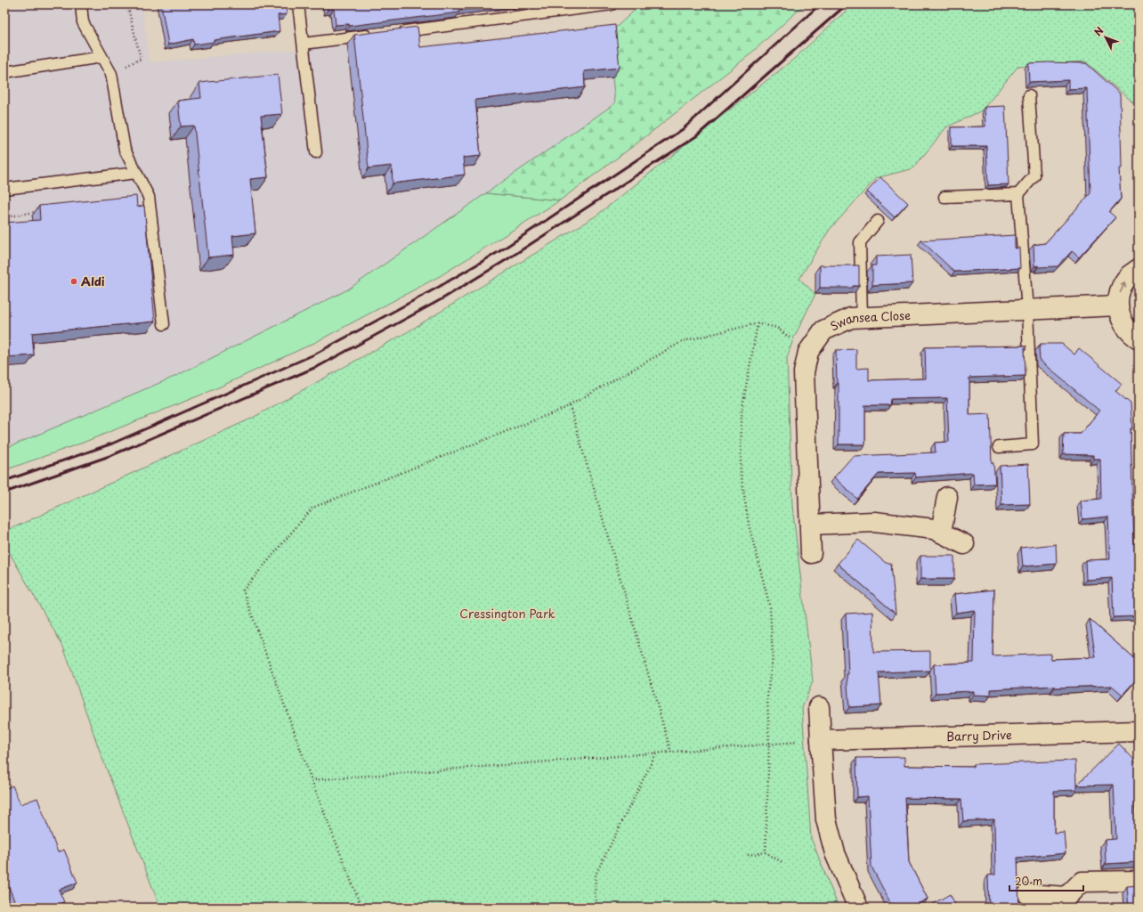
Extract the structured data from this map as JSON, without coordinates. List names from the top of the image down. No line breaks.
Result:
{"streets":{"street":["Swansea Close","Barry Drive"]},"parks":["Cressington Park"],"places":["Aldi"],"scale_bar":"20 m","north":"top left"}
